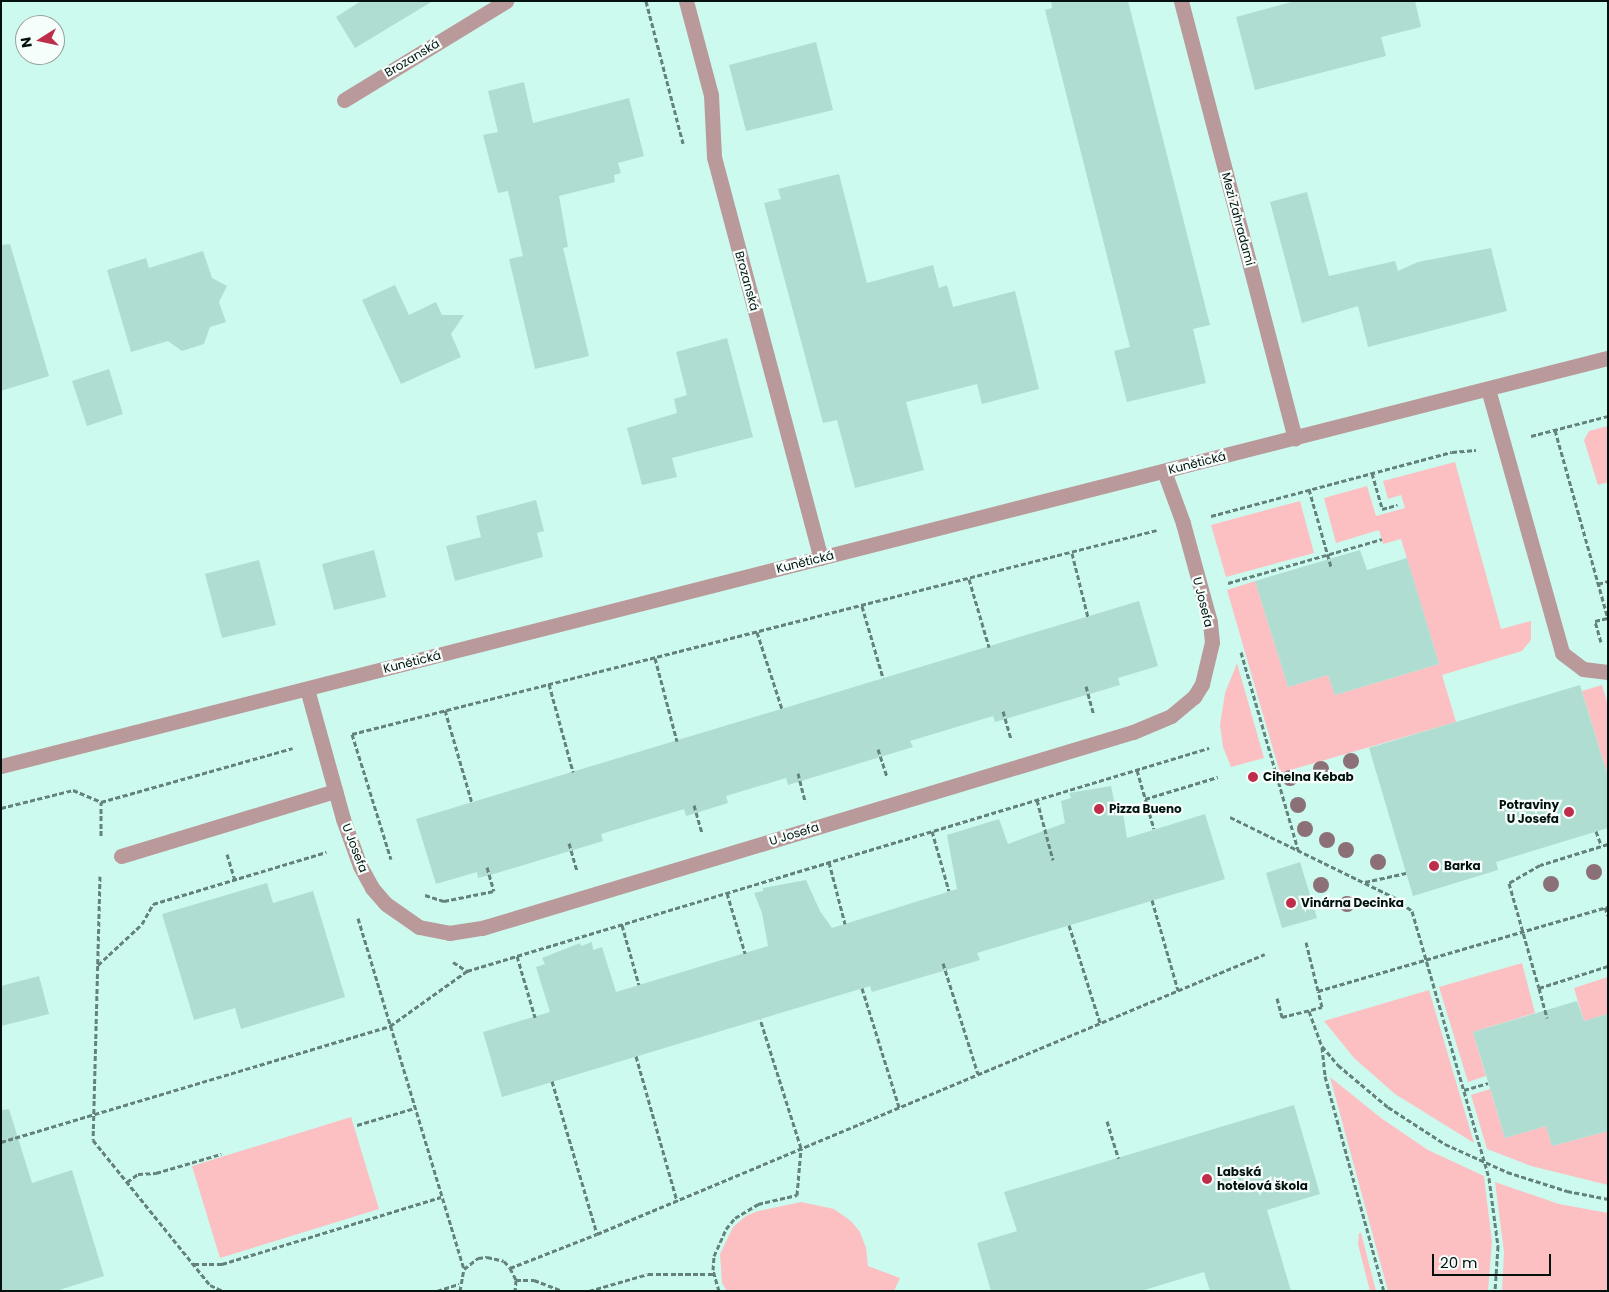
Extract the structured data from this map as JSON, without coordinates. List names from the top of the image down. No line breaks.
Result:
{"streets":{"street":["Brozanská","Mezi Zahradami","Kunětická","U Josefa"]},"crossings":[["Brozanská","Kunětická"],["Mezi Zahradami","Kunětická"],["Kunětická","U Josefa"]],"places":["Cihelna Kebab","Pizza Bueno","Potraviny U Josefa","Barka","Vinárna Decinka","Labská hotelová škola"],"scale_bar":"20 m","north":"left"}
